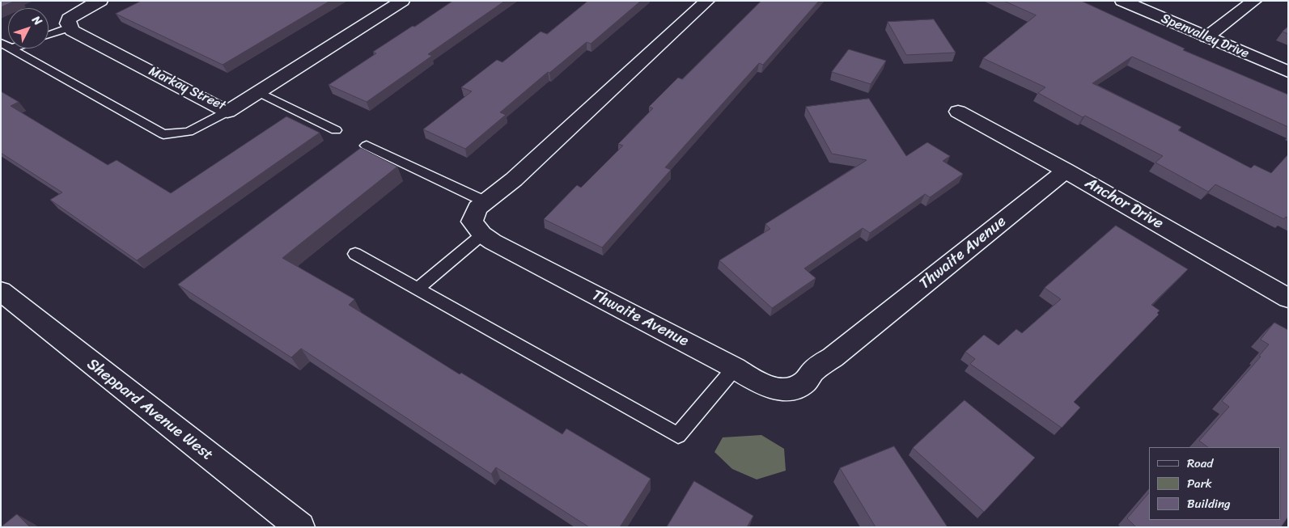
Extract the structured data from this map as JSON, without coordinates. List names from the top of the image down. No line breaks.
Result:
{"streets":{"street":["Spenvalley Drive","Markay Street","Anchor Drive","Thwaite Avenue","Sheppard Avenue West"]},"crossings":[["Anchor Drive","Thwaite Avenue"]],"legend":["Road","Park","Building"],"north":"top right"}
